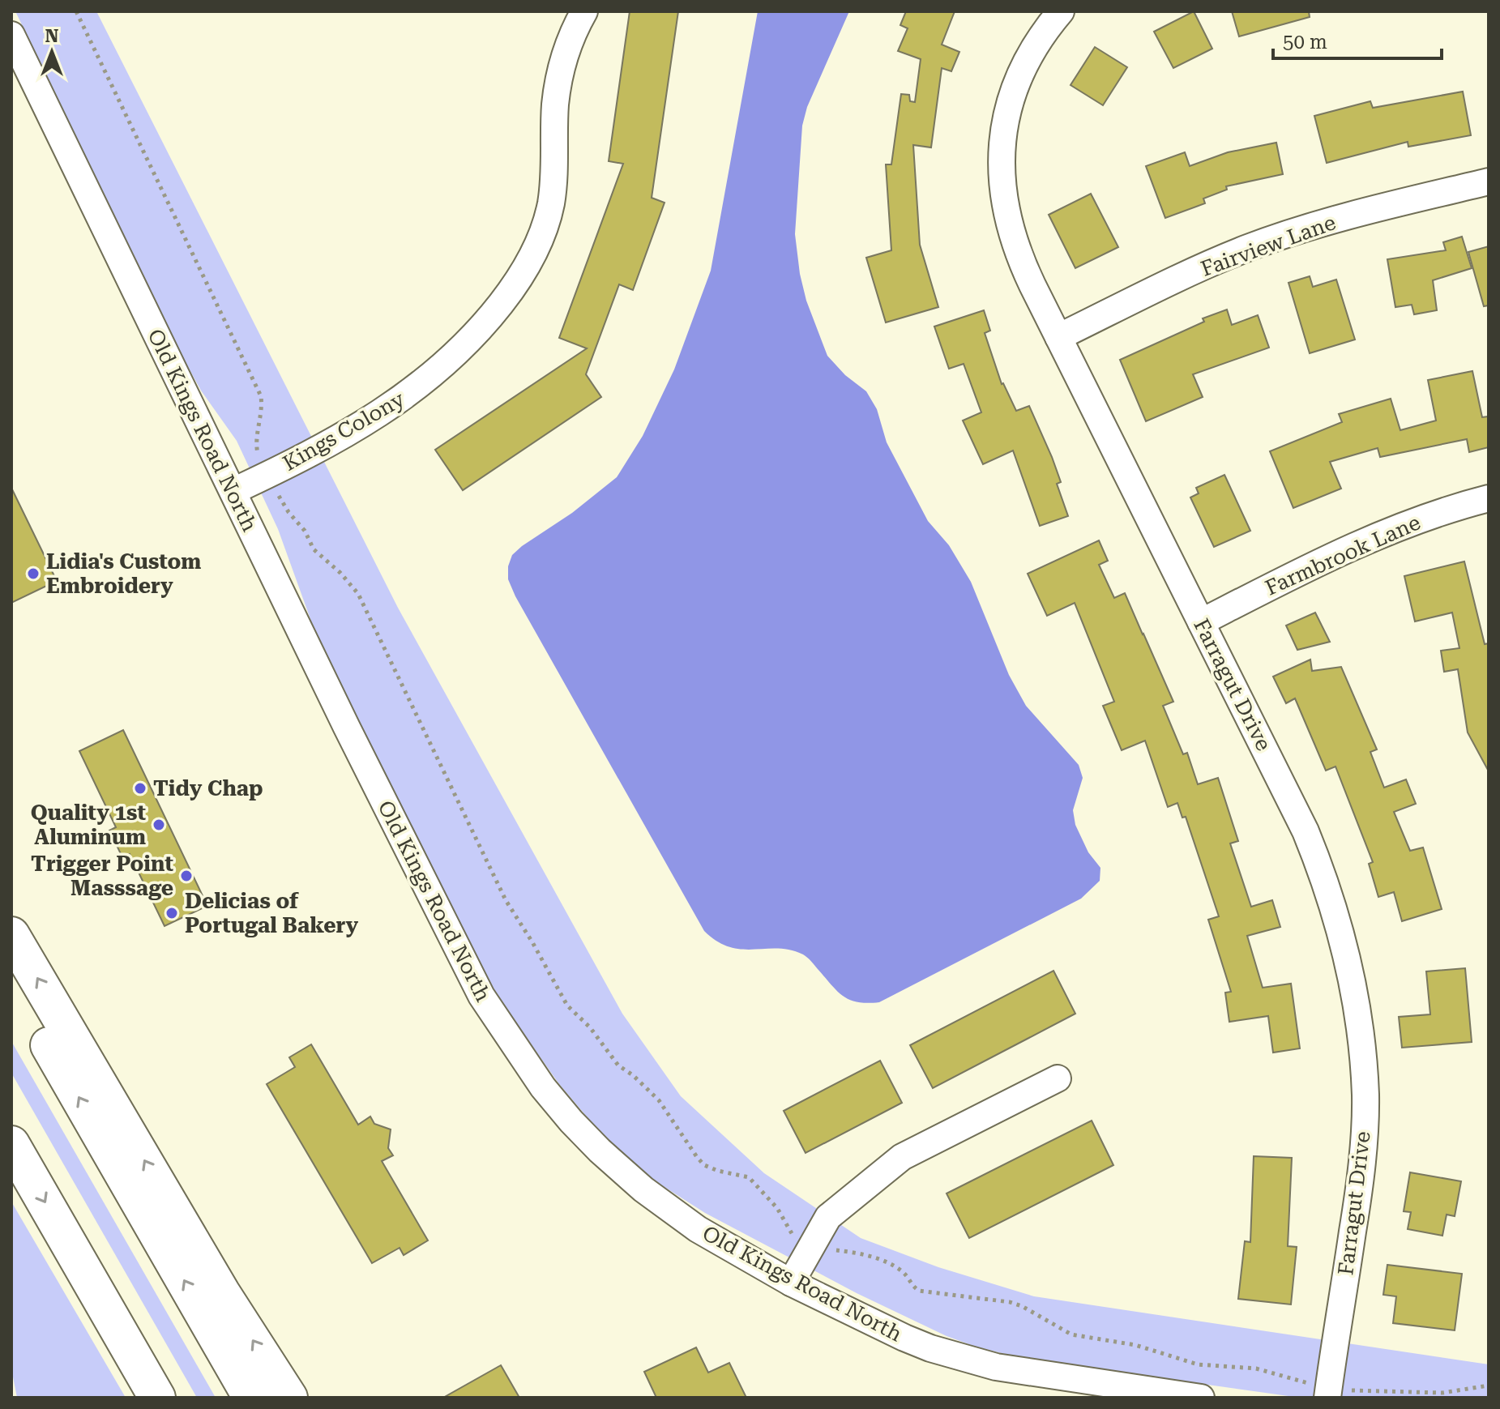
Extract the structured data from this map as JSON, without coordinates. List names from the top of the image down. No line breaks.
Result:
{"streets":{"street":["Fairview Lane","Old Kings Road North","Kings Colony","Farmbrook Lane","Farragut Drive"]},"crossings":[["Fairview Lane","Farragut Drive"],["Old Kings Road North","Kings Colony"],["Farmbrook Lane","Farragut Drive"]],"places":["Lidia's Custom Embroidery","Tidy Chap","Quality 1st Aluminum","Trigger Point Masssage","Delicias of Portugal Bakery"],"scale_bar":"50 m","north":"top"}
